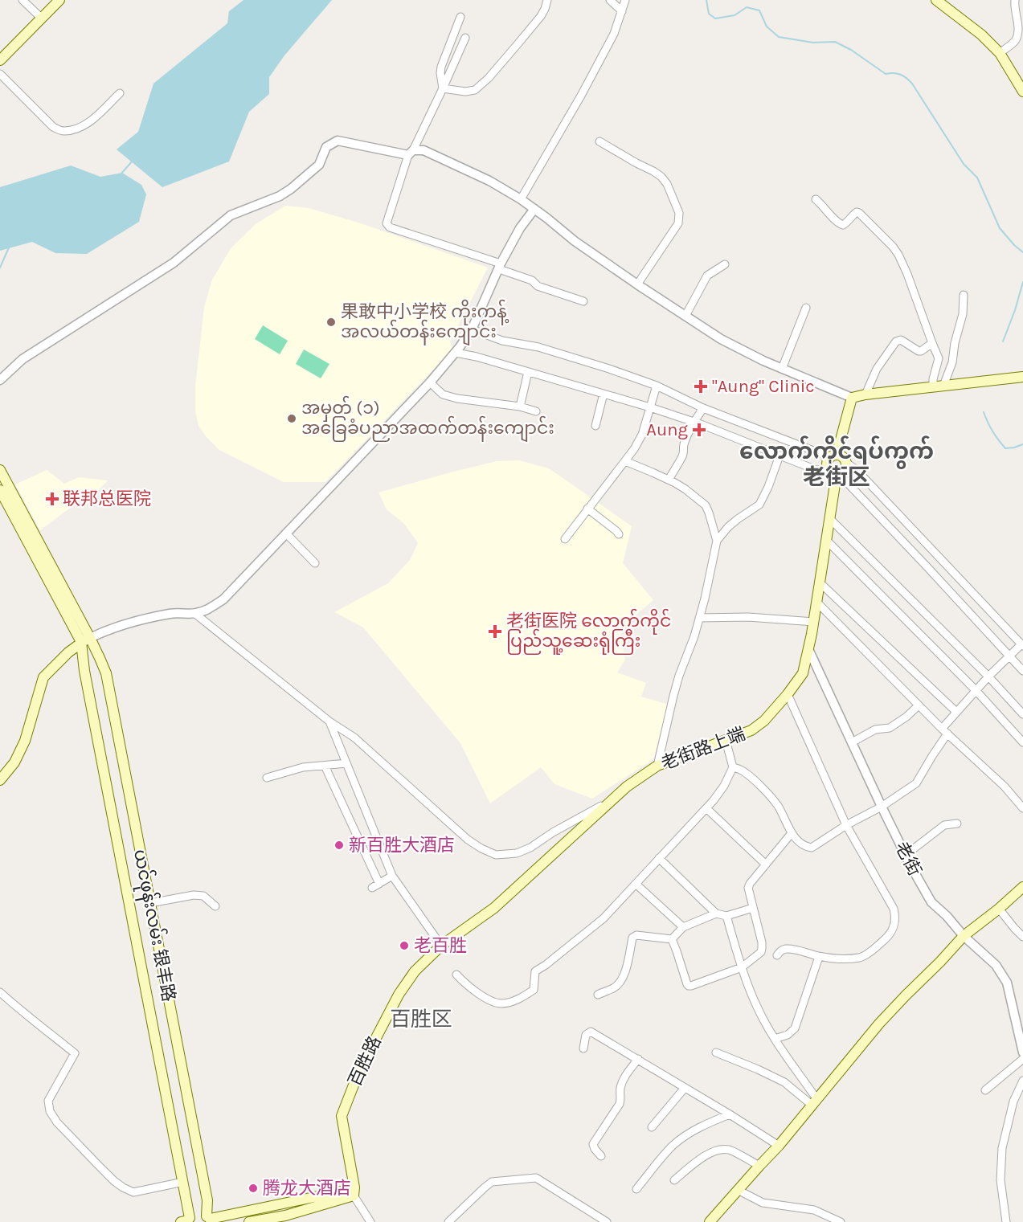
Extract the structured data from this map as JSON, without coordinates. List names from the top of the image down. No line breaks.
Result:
{"streets":{"main road":["老街路上端","ယင်ဖုန်းလမ်း 银丰路","百胜路"],"street":["老街"]},"crossings":[["老街路上端","老街"],["老街路上端","百胜路"]],"districts":["လောက်ကိုင်ရပ်ကွက် 老街区","百胜区"],"places":{"other":["果敢中小学校 ကိုးကန့် အလယ်တန်းကျောင်း","အမှတ် (၁) အခြေခံပညာအထက်တန်းကျောင်း","新百胜大酒店","老百胜","腾龙大酒店"],"health":["\"Aung\" Clinic","Aung","联邦总医院","老街医院 လောက်ကိုင် ပြည်သူ့ဆေးရုံကြီး"]}}
